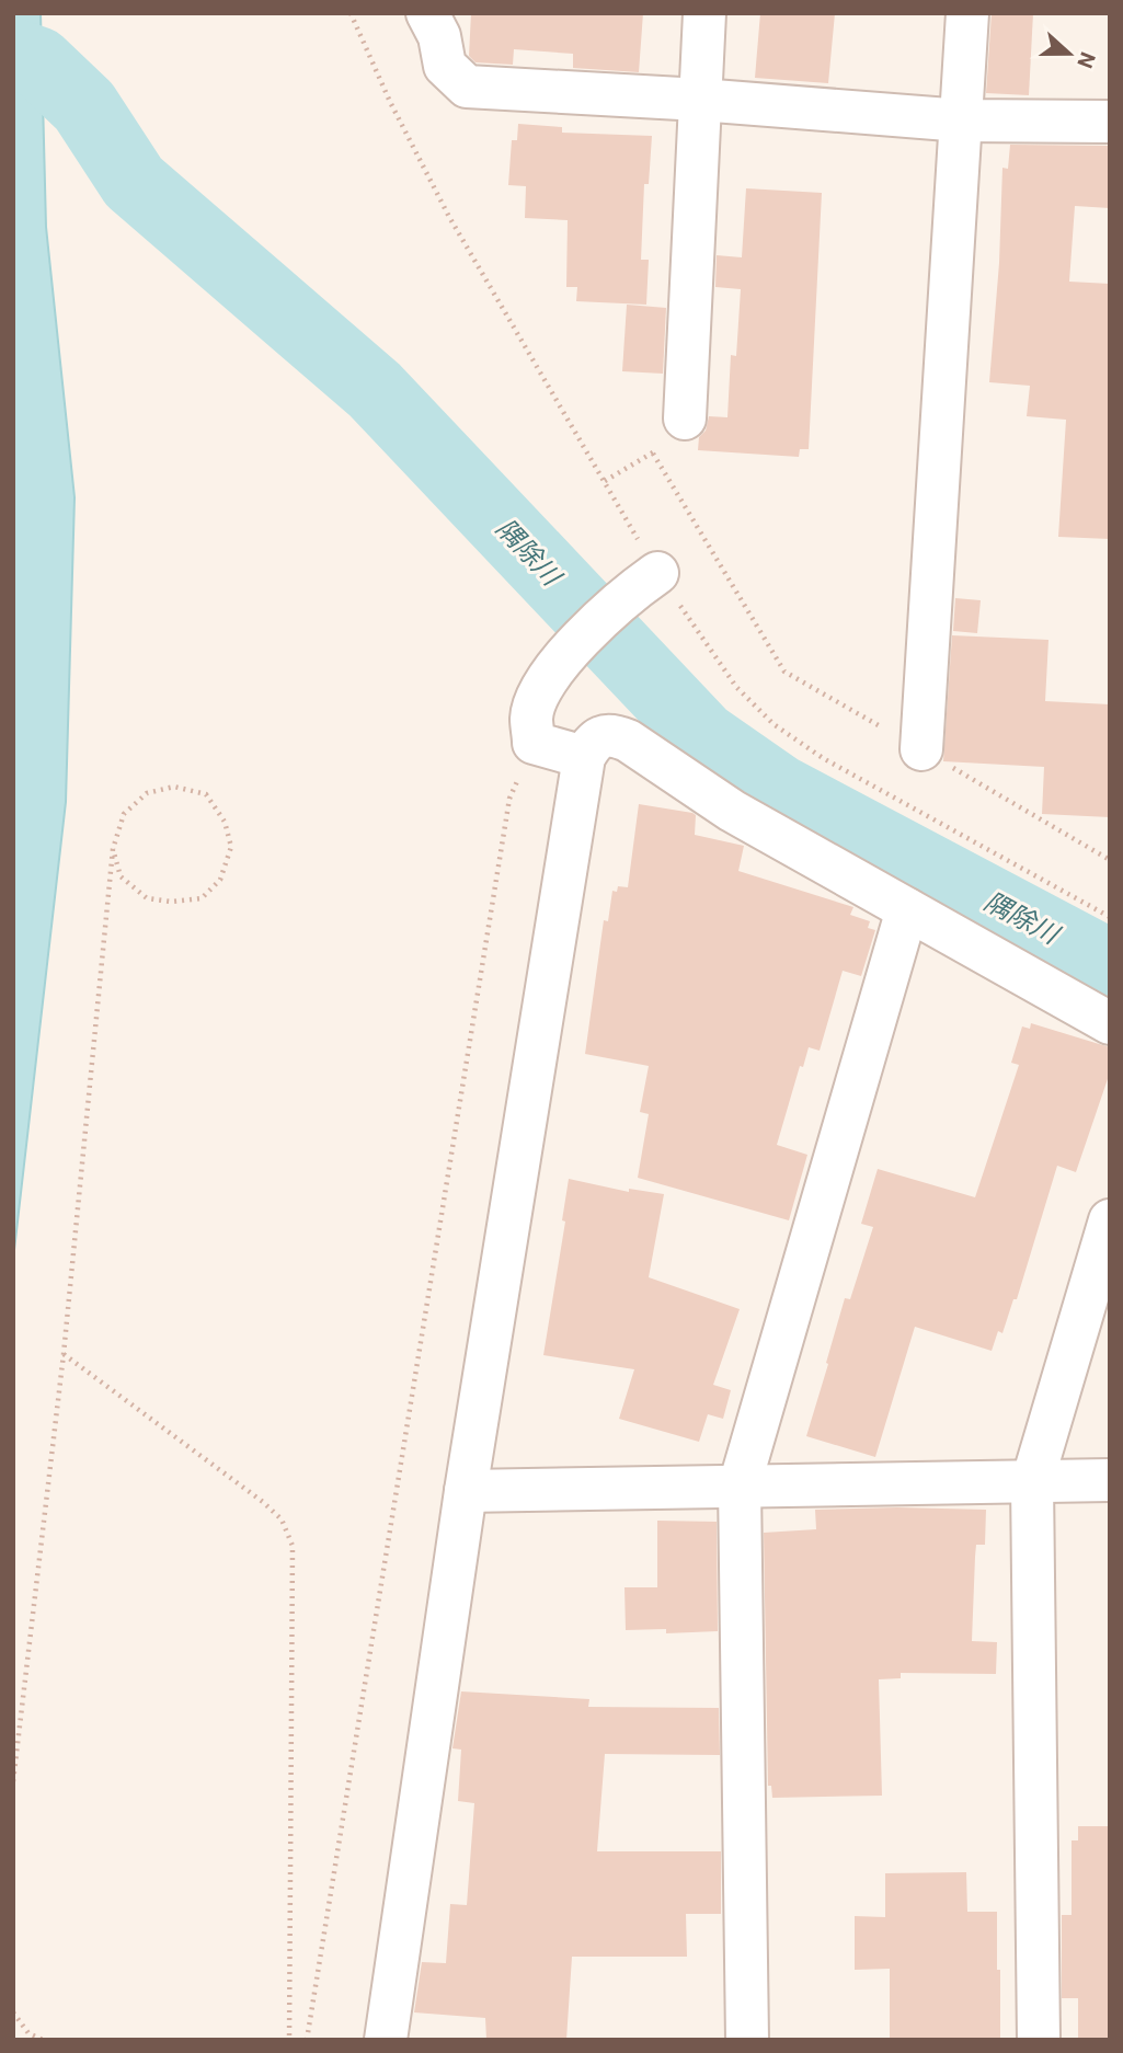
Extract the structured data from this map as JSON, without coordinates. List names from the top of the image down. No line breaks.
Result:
{"water":["隅除川"],"north":"right"}
